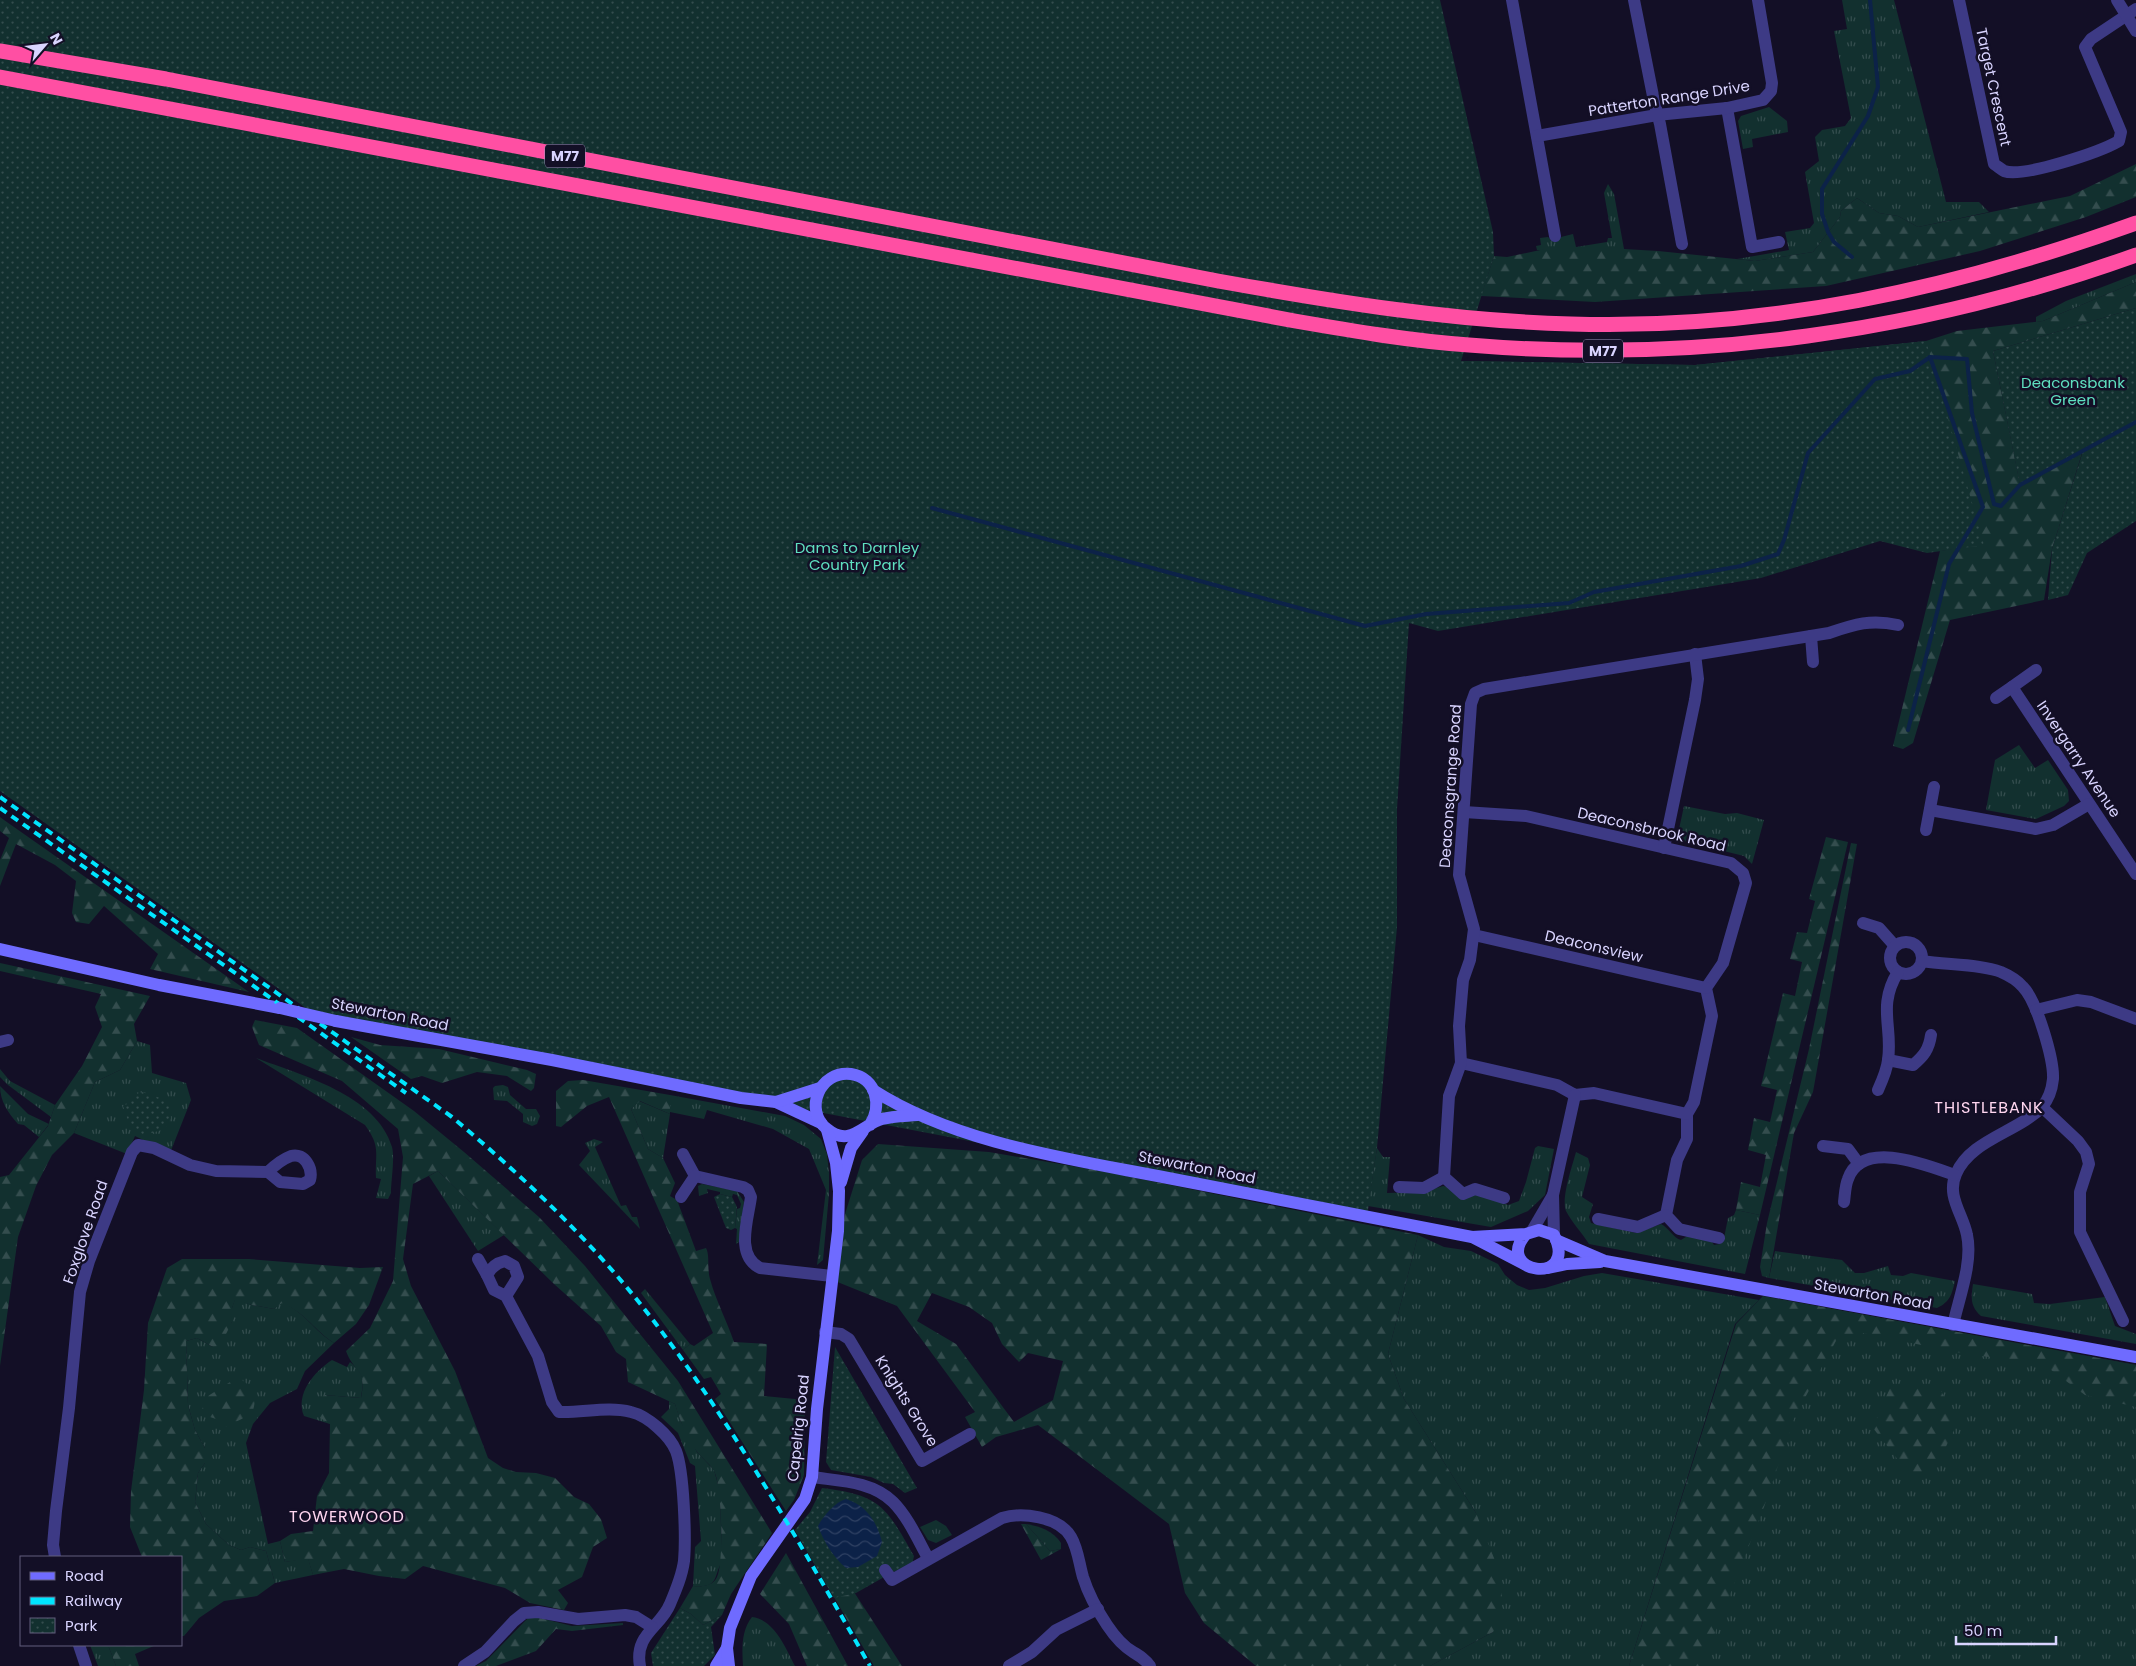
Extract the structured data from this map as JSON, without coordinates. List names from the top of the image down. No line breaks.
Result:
{"streets":{"highway":["M77"],"main road":["Stewarton Road","Capelrig Road"],"street":["Target Crescent","Patterton Range Drive","Invergarry Avenue","Deaconsgrange Road","Deaconsbrook Road","Deaconsview","Foxglove Road","Knights Grove"]},"crossings":[["Deaconsgrange Road","Deaconsbrook Road"],["Deaconsgrange Road","Deaconsview"],["Deaconsbrook Road","Deaconsview"],["Stewarton Road","Capelrig Road"],["Knights Grove","Capelrig Road"]],"districts":["THISTLEBANK","TOWERWOOD"],"parks":["Deaconsbank Green","Dams to Darnley Country Park"],"legend":["Road","Railway","Park"],"scale_bar":"50 m","north":"top right"}
